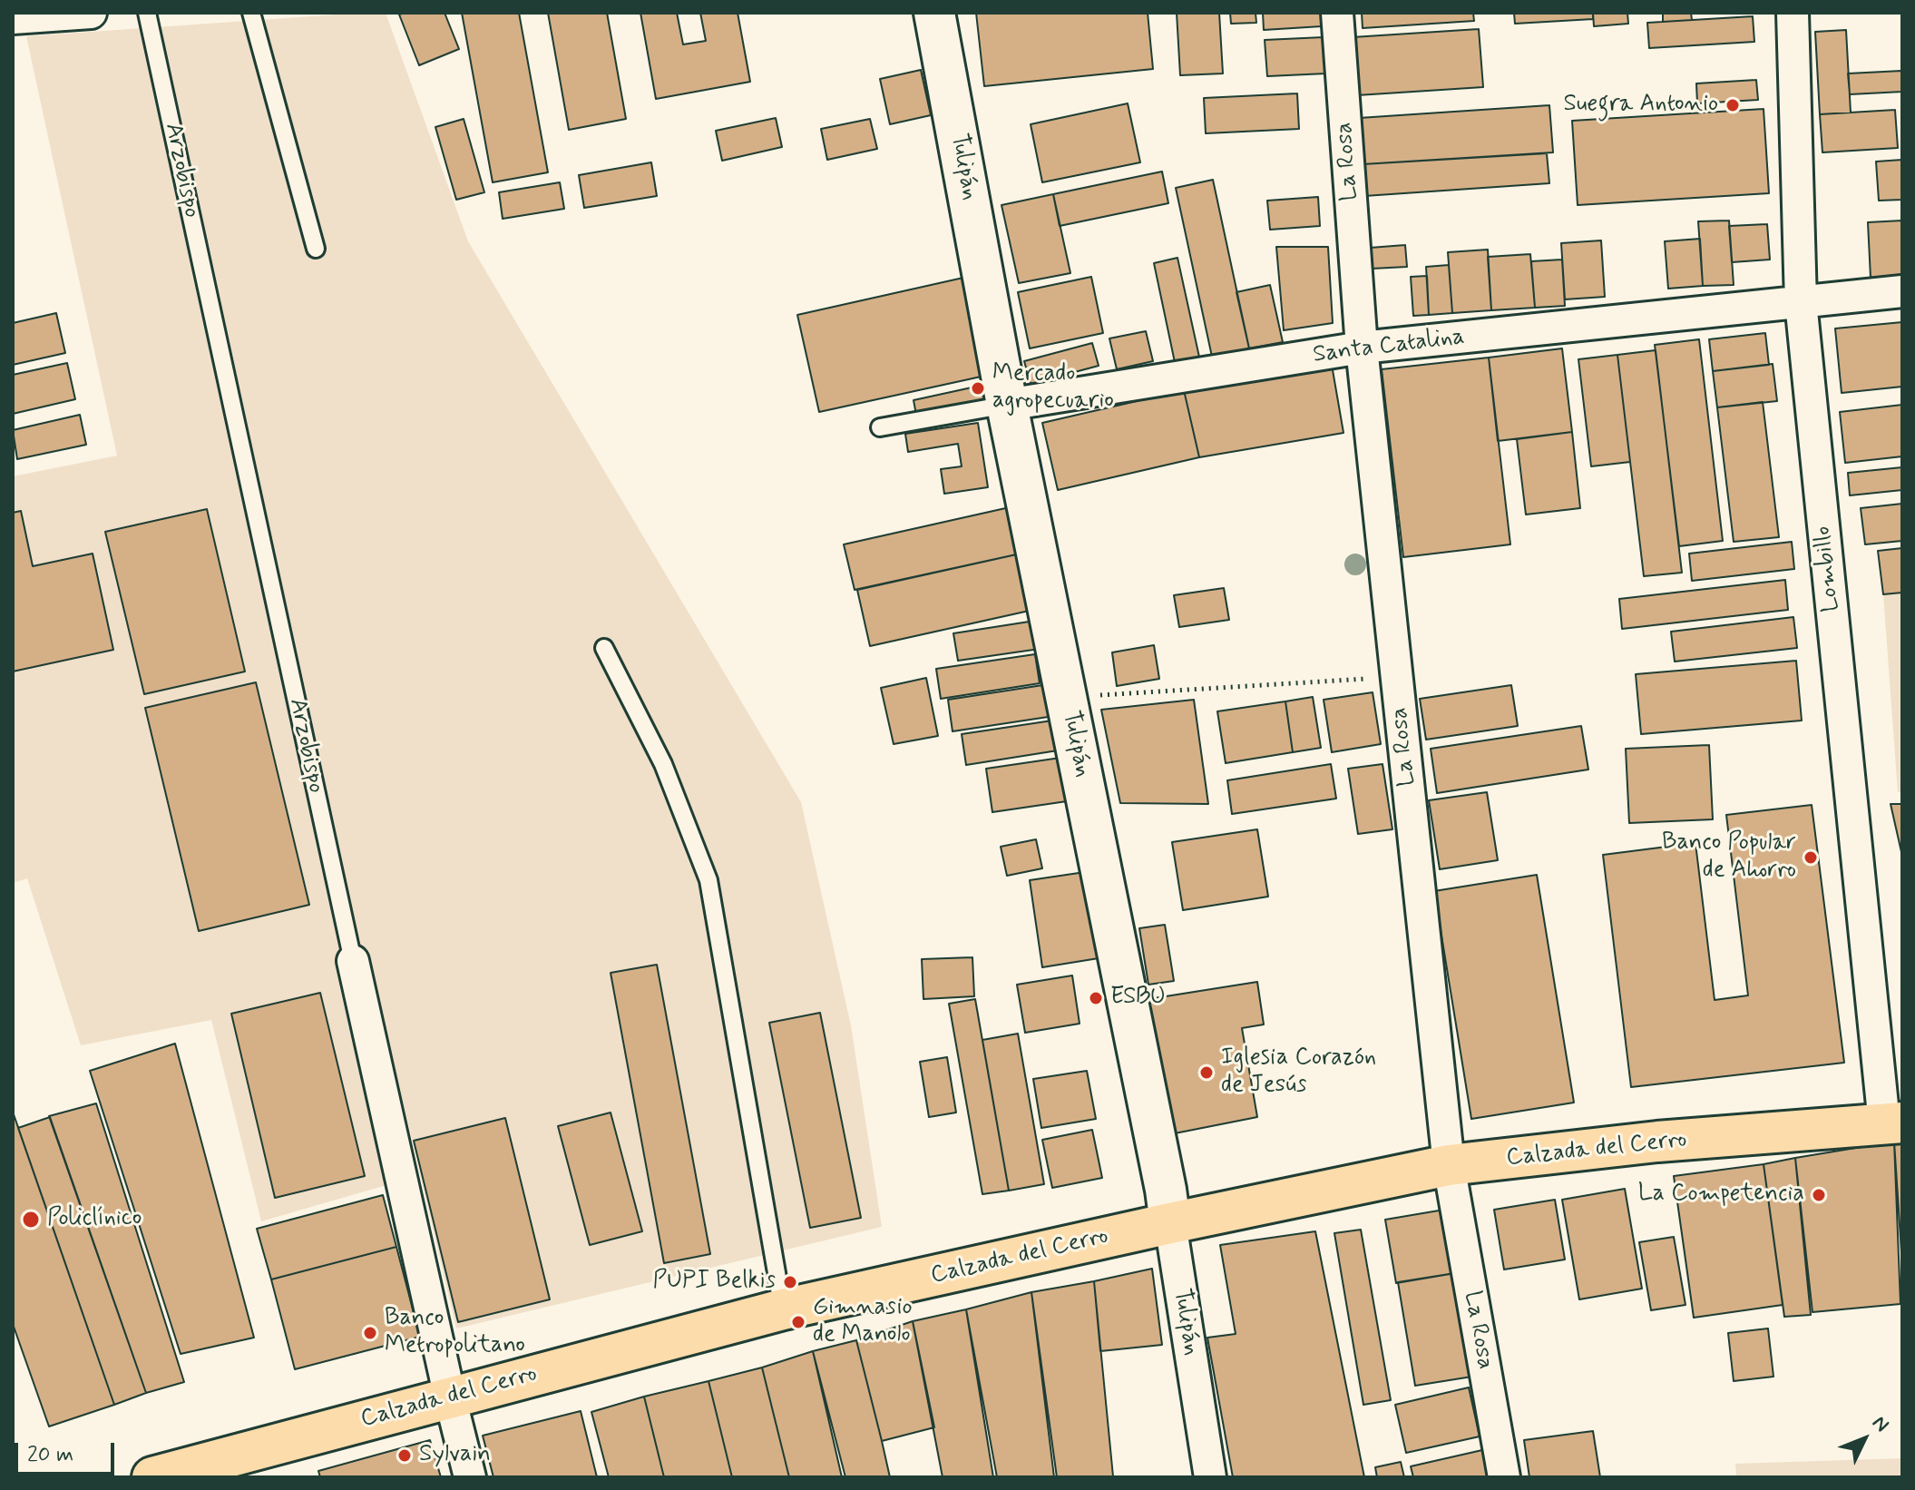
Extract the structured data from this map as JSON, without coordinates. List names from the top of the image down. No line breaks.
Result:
{"streets":{"main road":["Calzada del Cerro"],"street":["La Rosa","Tulipán","Arzobispo","Santa Catalina","Lombillo"]},"crossings":[["La Rosa","Santa Catalina"],["La Rosa","Calzada del Cerro"],["Tulipán","Santa Catalina"],["Tulipán","Calzada del Cerro"],["Arzobispo","Calzada del Cerro"],["Santa Catalina","Lombillo"],["Lombillo","Calzada del Cerro"]],"places":["Suegra Antonio","Mercado agropecuario","Banco Popular de Ahorro","ESBU","Iglesia Corazón de Jesús","La Competencia","Policlínico","PUPI Belkis","Gimnasio de Manolo","Banco Metropolitano","Sylvain"],"scale_bar":"20 m","north":"top right"}
